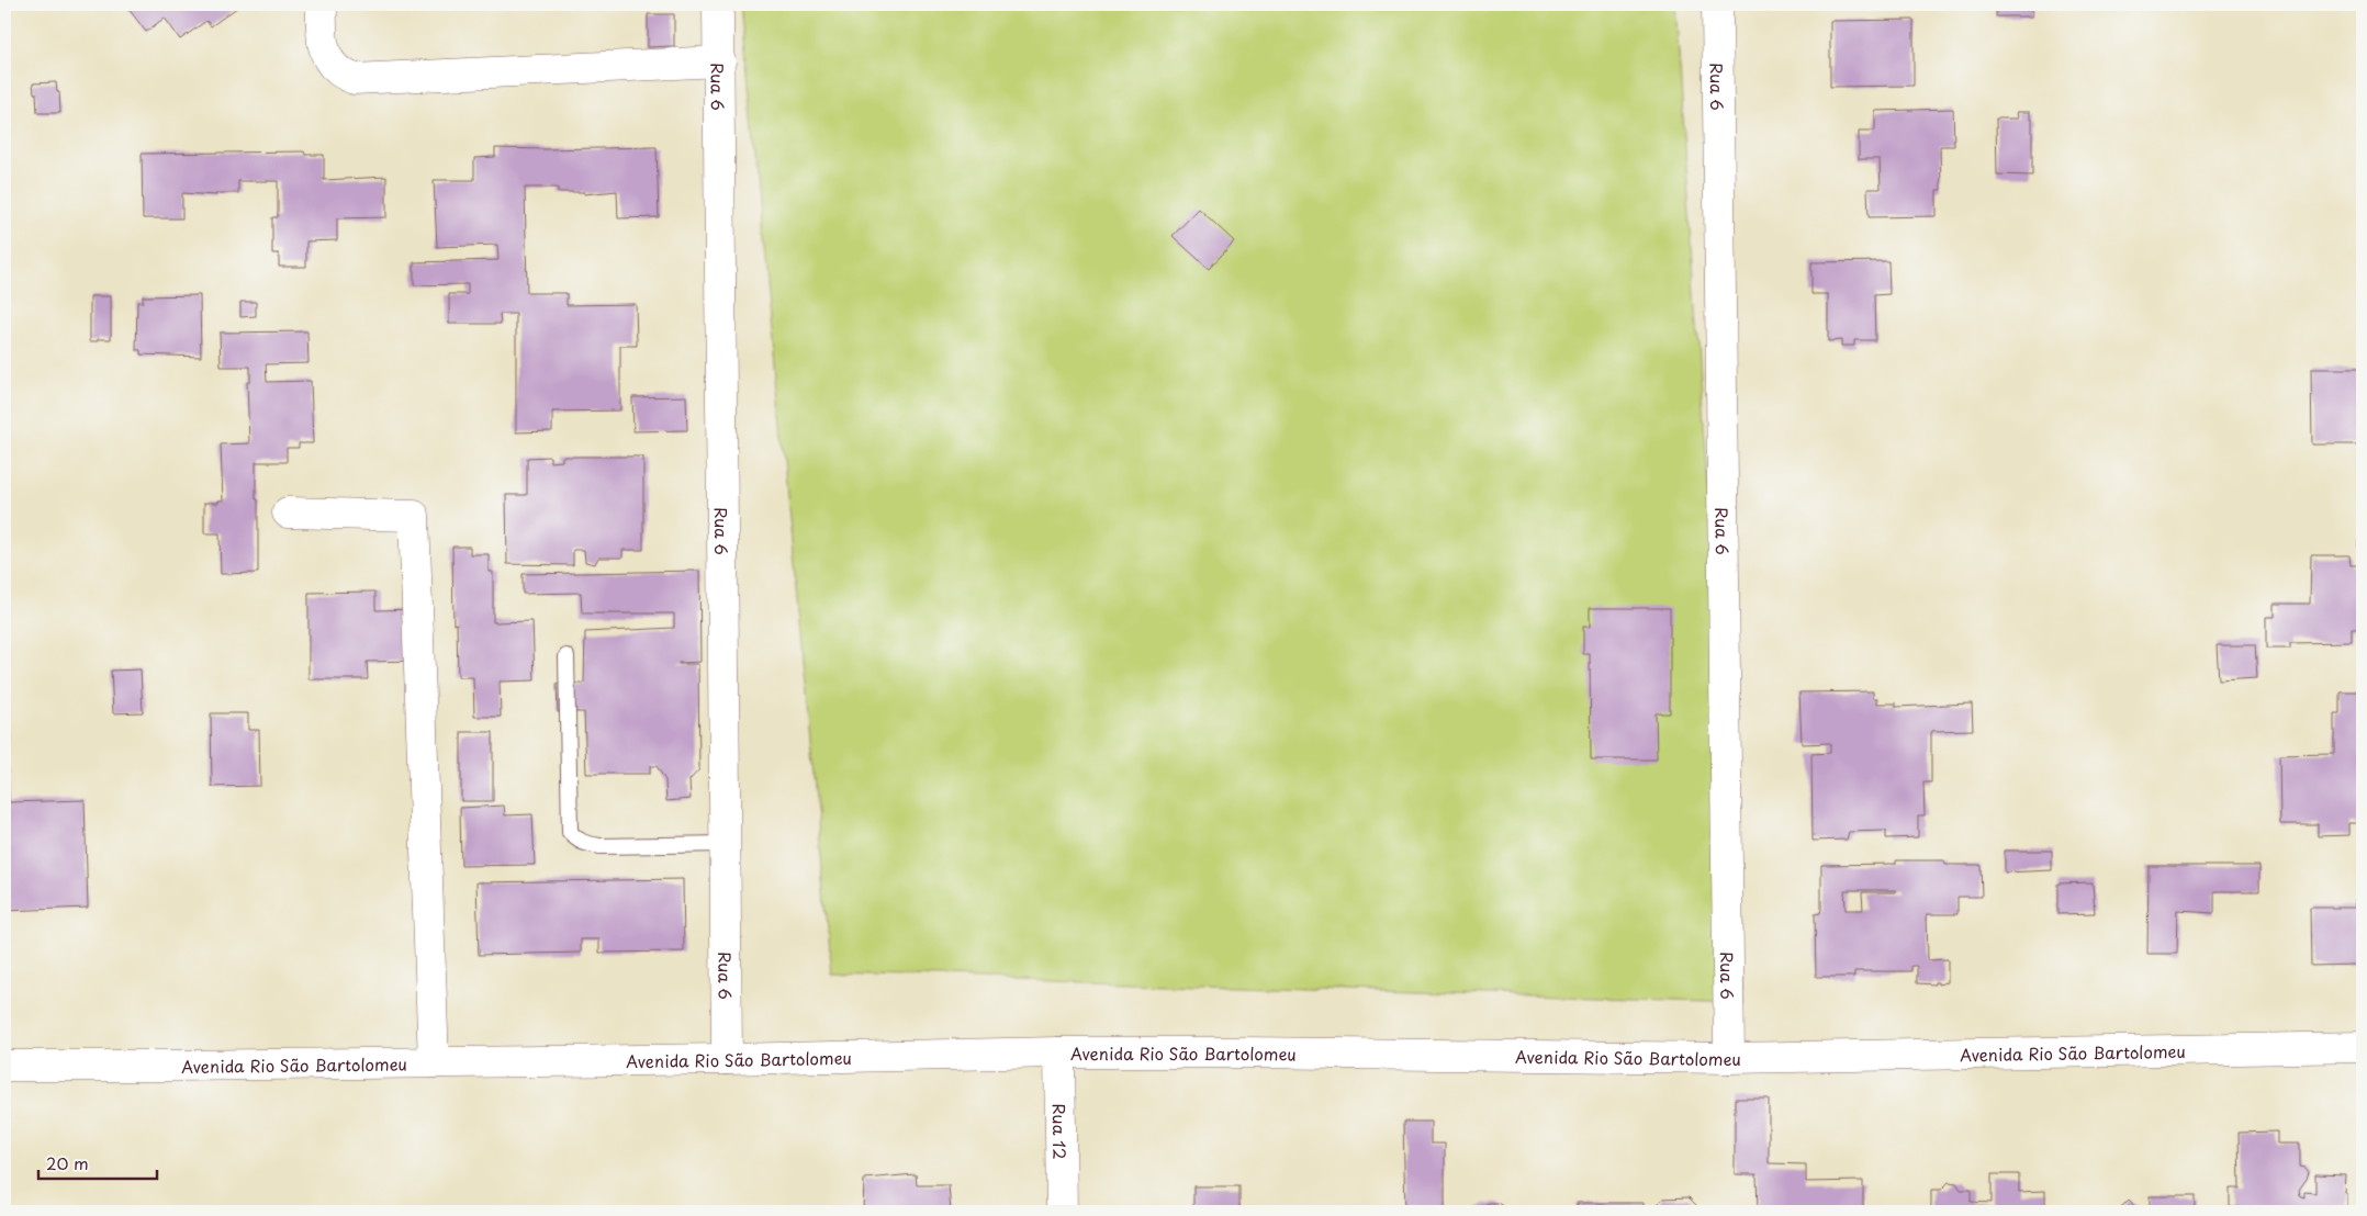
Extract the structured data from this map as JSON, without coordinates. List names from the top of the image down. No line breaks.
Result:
{"streets":{"street":["Rua 6","Avenida Rio São Bartolomeu","Rua 12"]},"crossings":[["Rua 6","Avenida Rio São Bartolomeu"],["Avenida Rio São Bartolomeu","Rua 12"]],"scale_bar":"20 m"}
